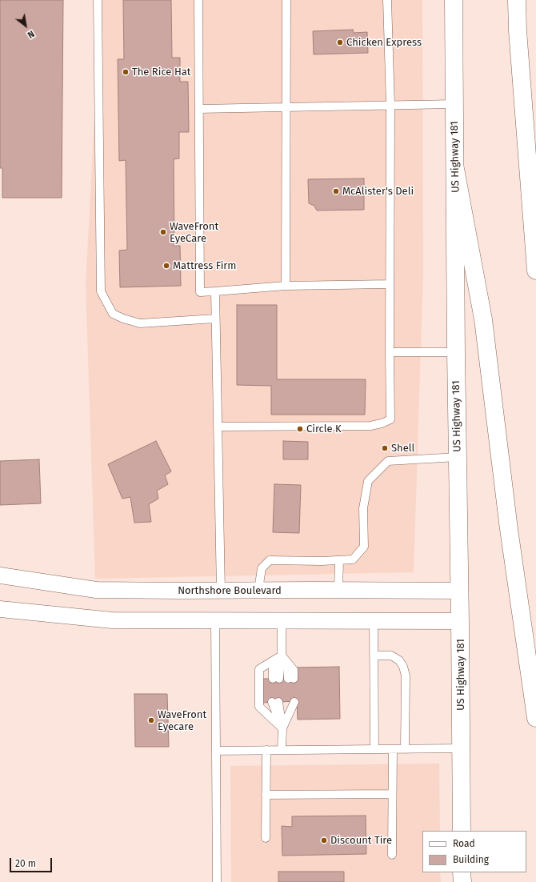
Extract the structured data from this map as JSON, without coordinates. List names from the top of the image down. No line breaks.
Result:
{"streets":{"main road":["US Highway 181"],"street":["Northshore Boulevard"]},"crossings":[["US Highway 181","Northshore Boulevard"]],"places":["Chicken Express","The Rice Hat","McAlister's Deli","WaveFront EyeCare","Mattress Firm","Circle K","Shell","WaveFront Eyecare","Discount Tire"],"legend":["Road","Building"],"scale_bar":"20 m","north":"bottom right"}
